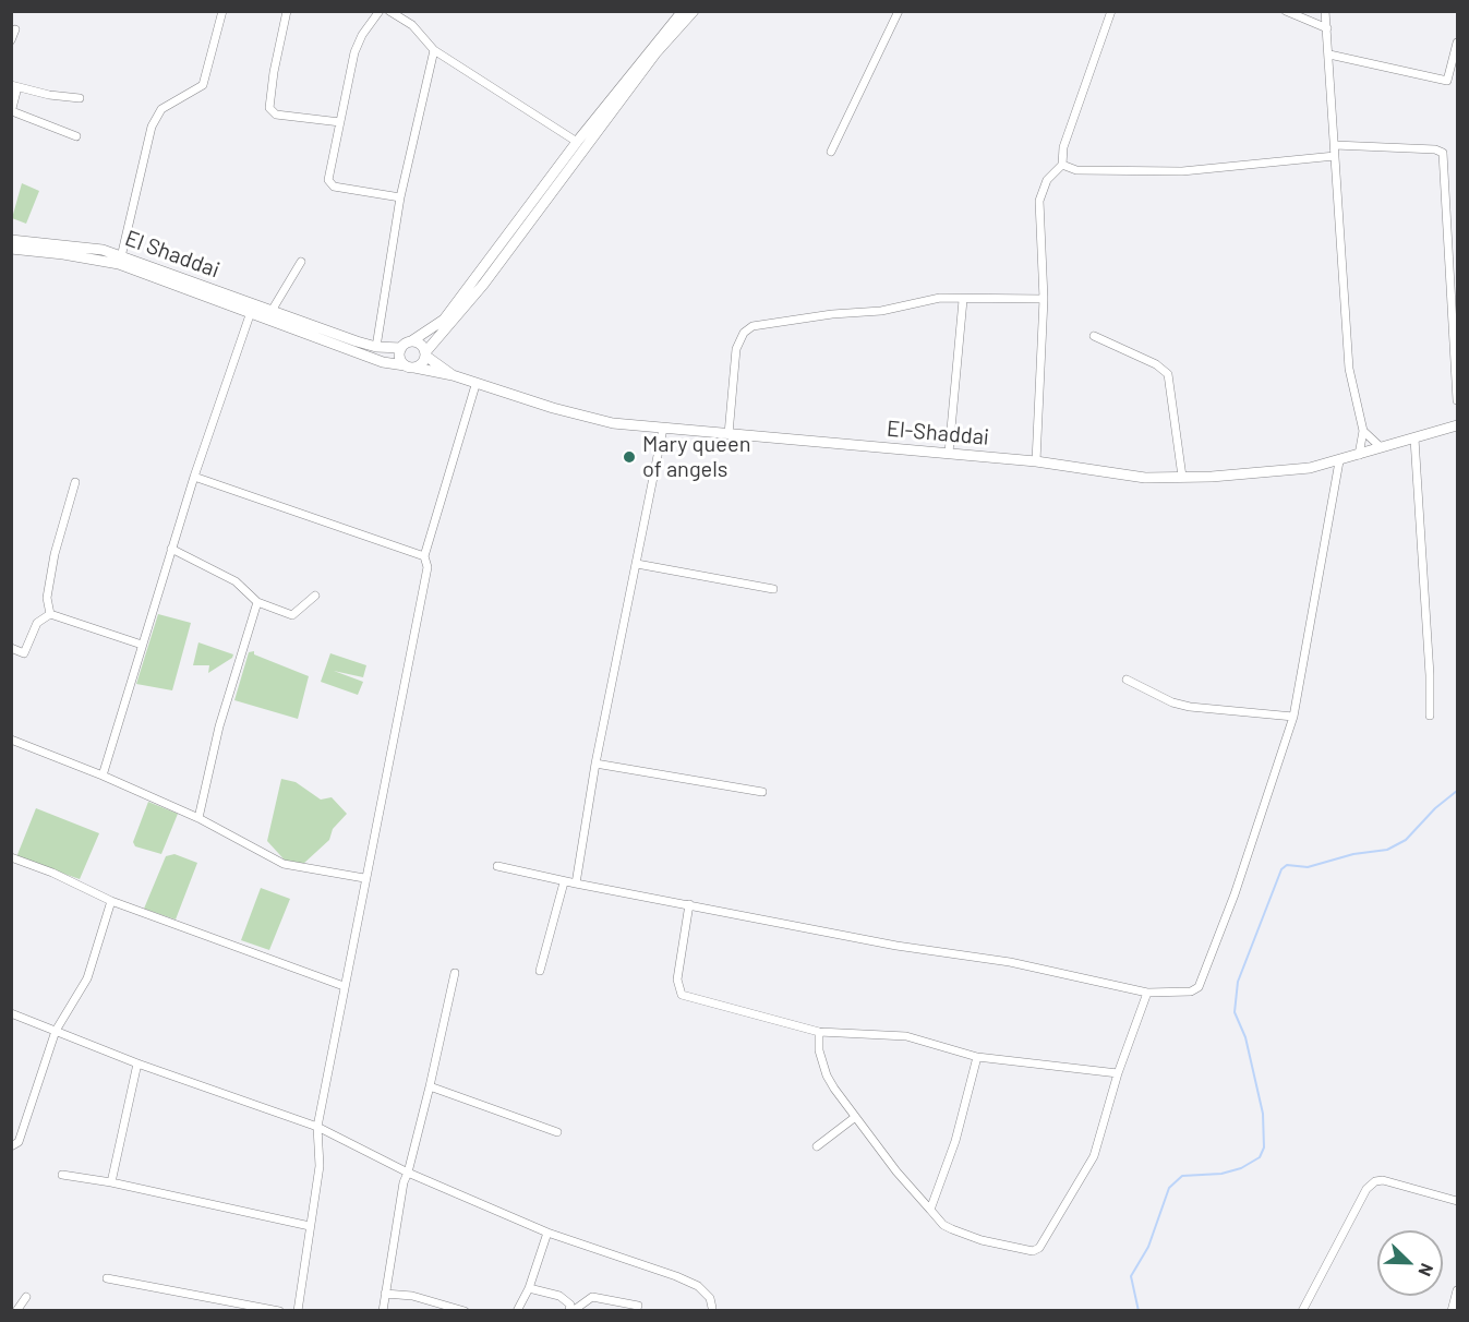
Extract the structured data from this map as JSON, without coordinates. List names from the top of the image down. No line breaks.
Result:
{"streets":{"street":["El Shaddai","El-Shaddai"]},"places":["Mary queen of angels"],"north":"bottom right"}
